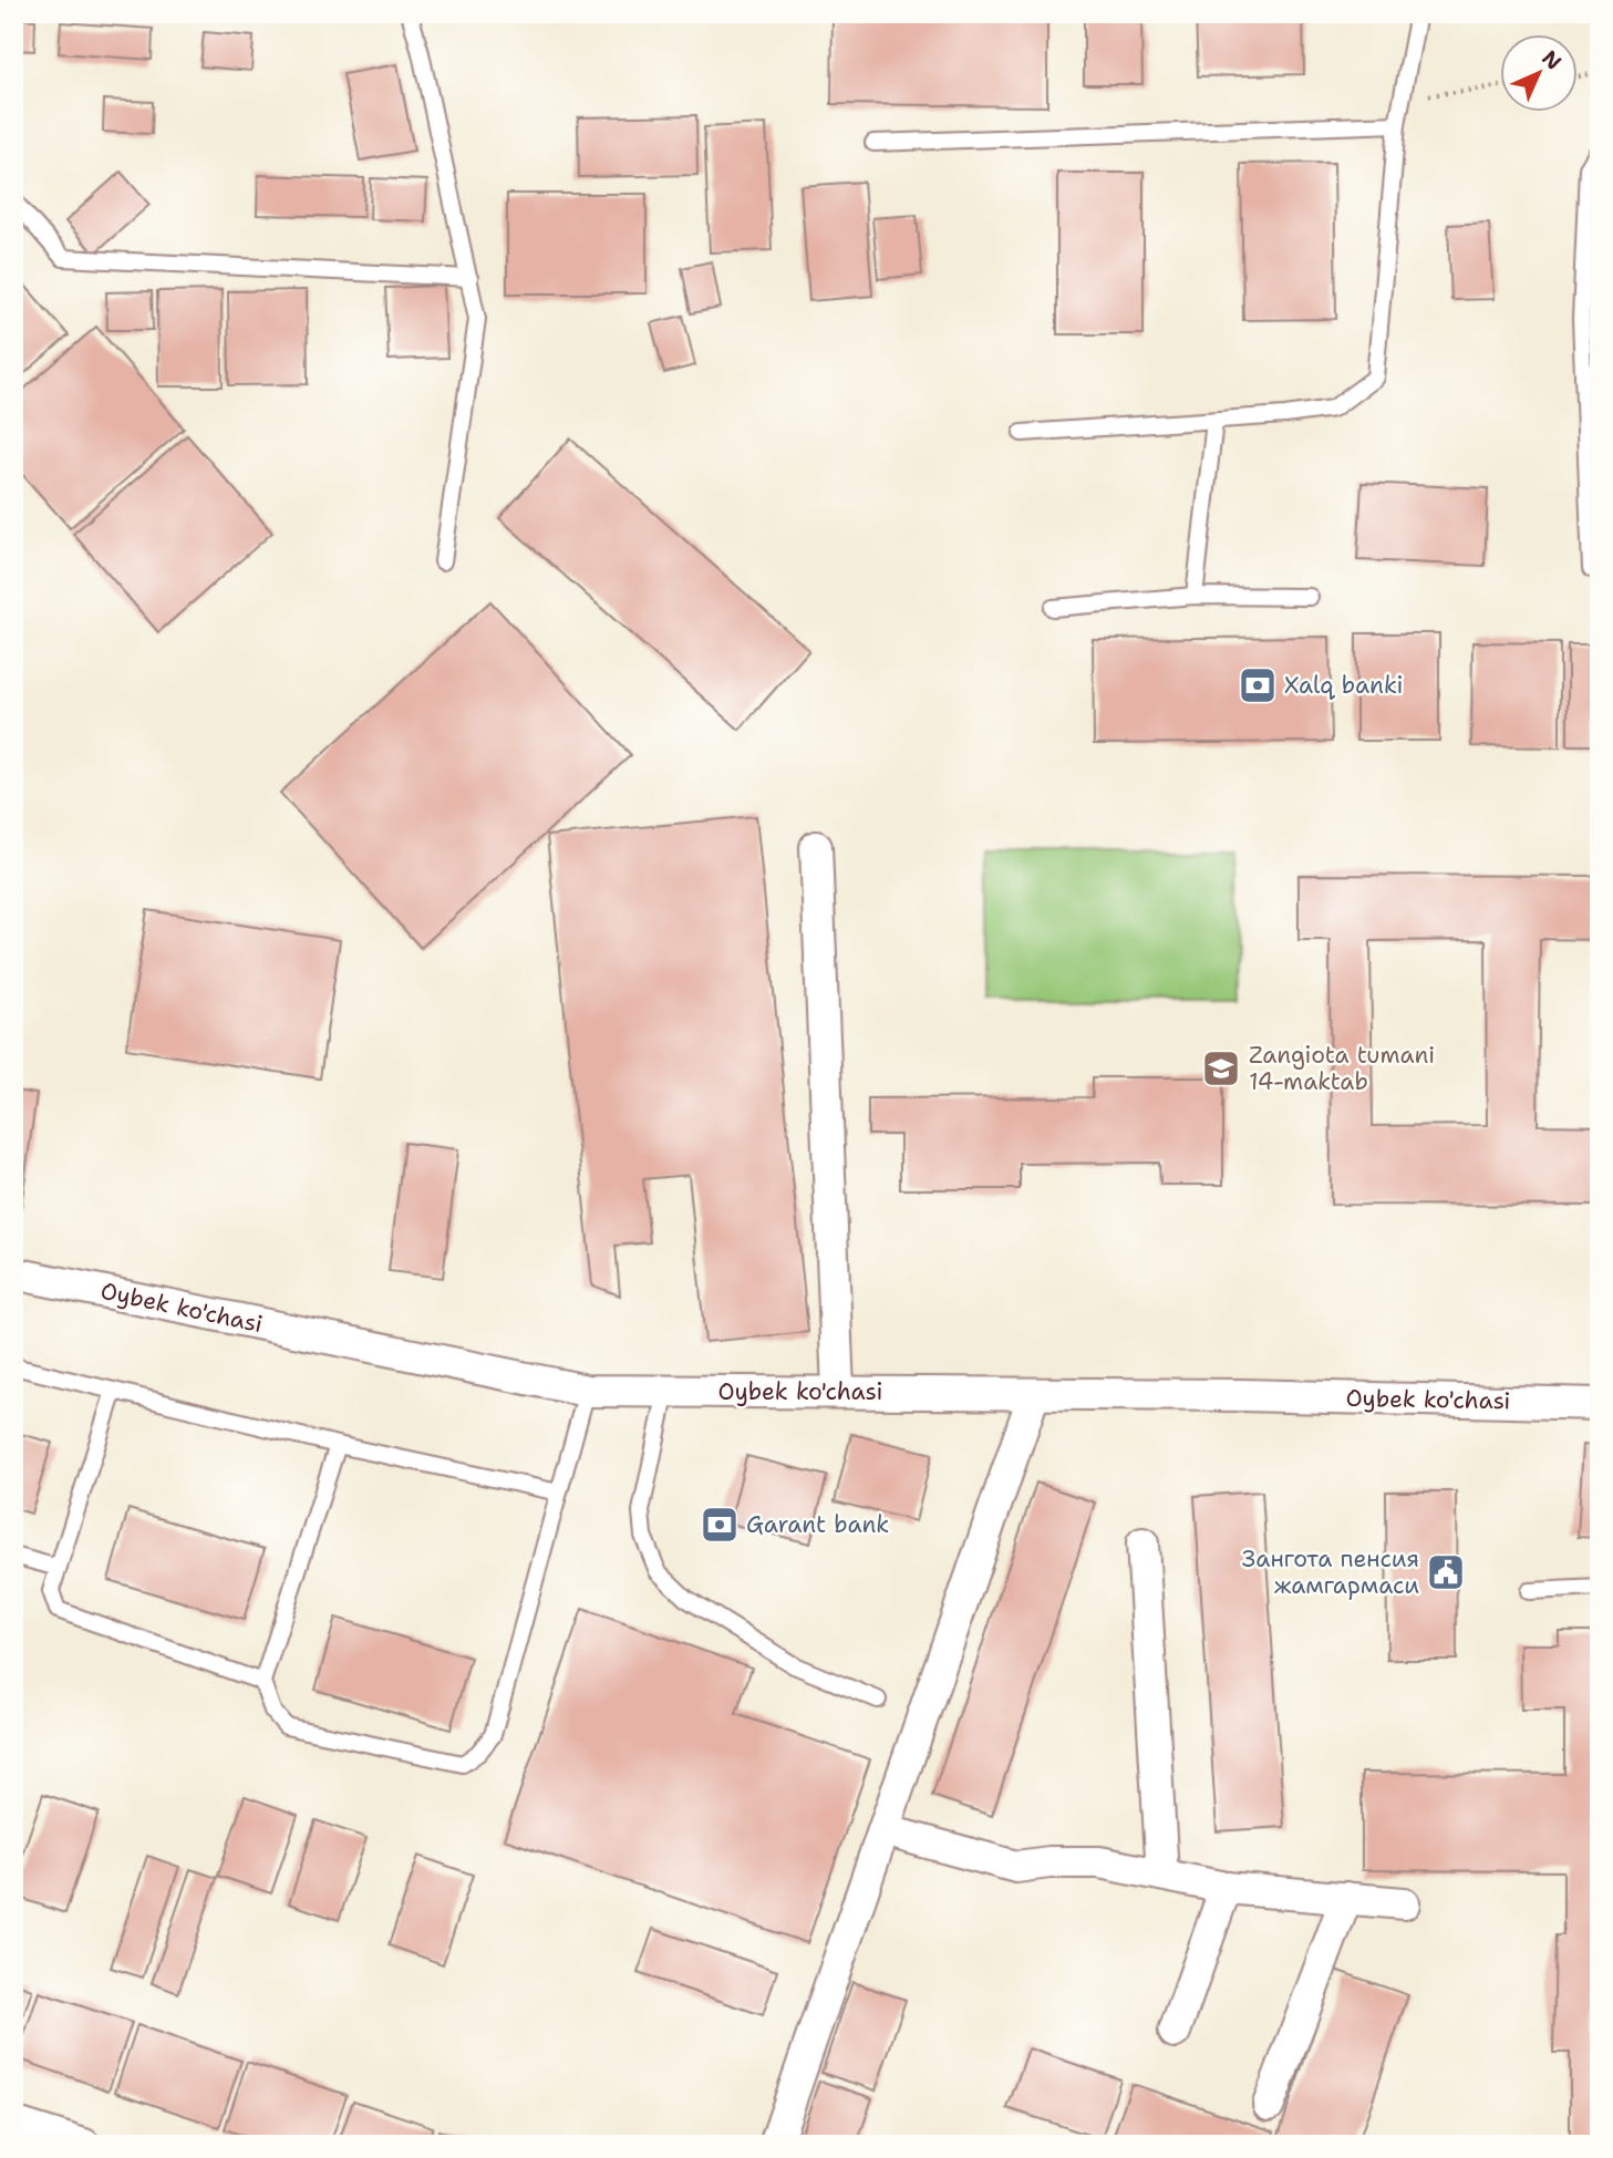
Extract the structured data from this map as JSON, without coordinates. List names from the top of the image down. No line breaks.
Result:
{"streets":{"street":["Oybek ko'chasi"]},"places":{"bank":["Xalq banki","Garant bank"],"school or university":["Zangiota tumani 14-maktab"],"public building":["Зангота пенсия жамгармаси"]},"north":"top right"}
